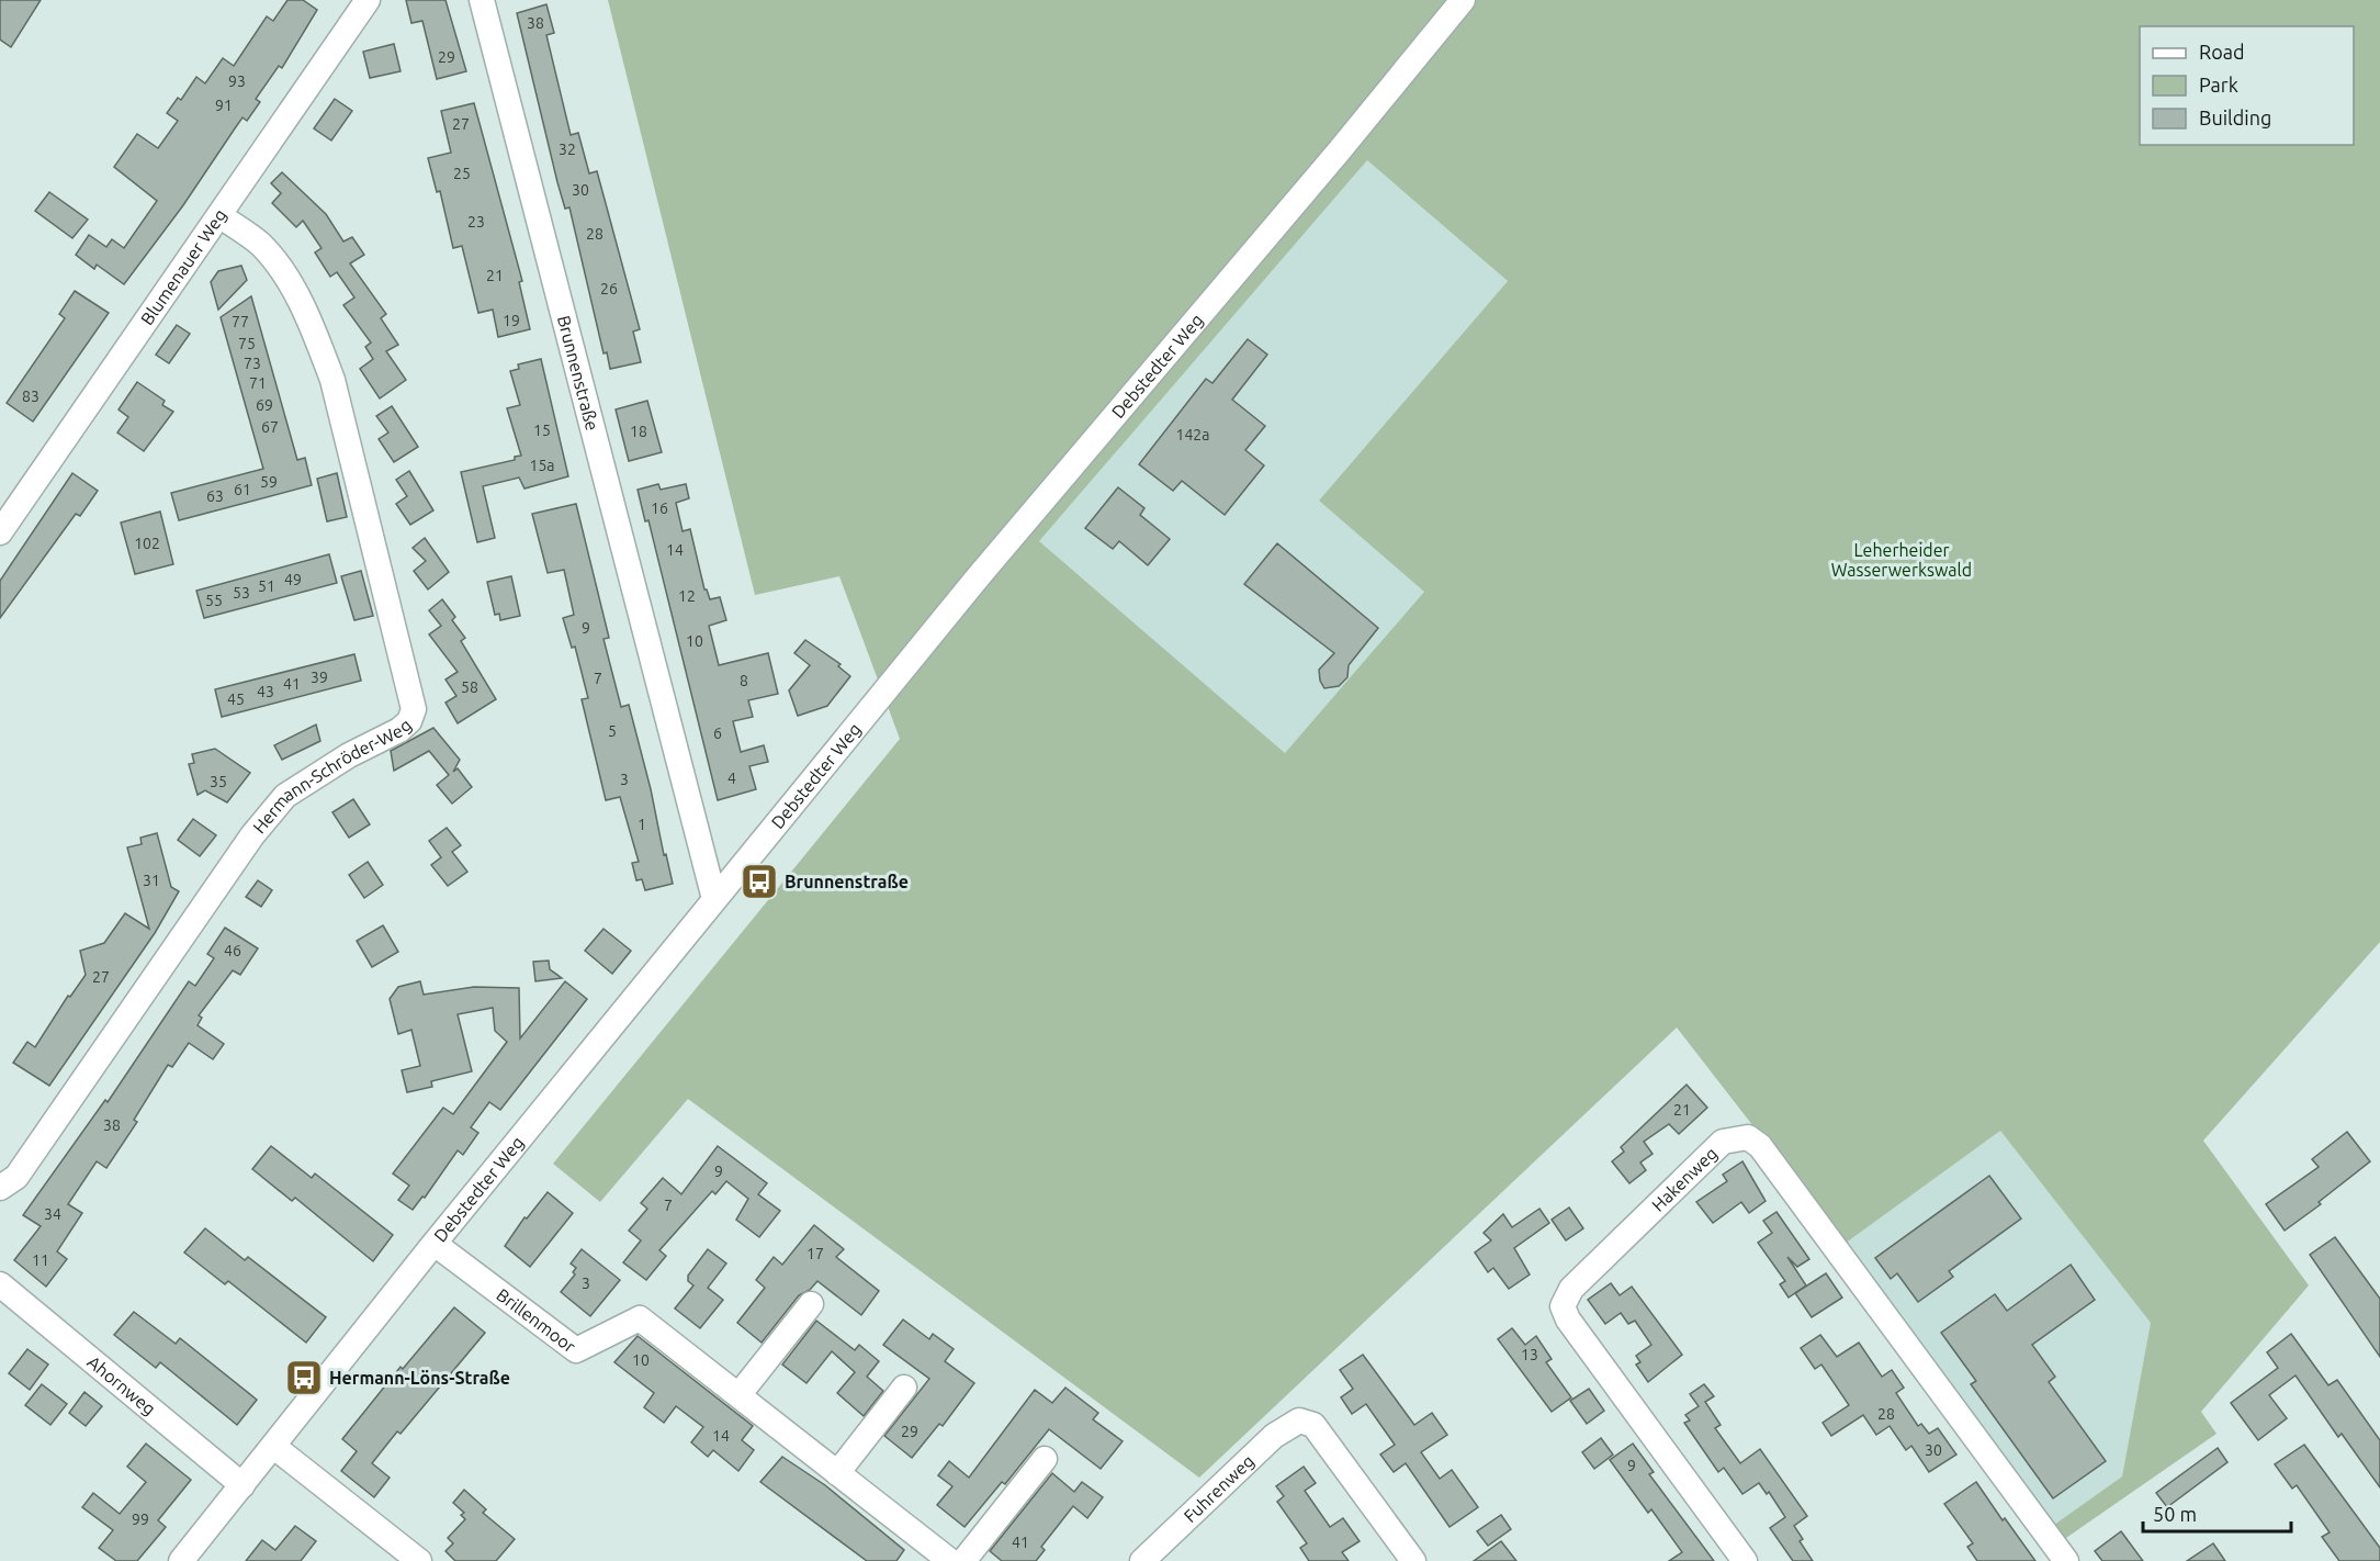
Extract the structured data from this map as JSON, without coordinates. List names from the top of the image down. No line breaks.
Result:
{"streets":{"street":["Blumenauer Weg","Debstedter Weg","Brunnenstraße","Hermann-Schröder-Weg","Hakenweg","Brillenmoor","Ahornweg","Fuhrenweg"]},"crossings":[["Blumenauer Weg","Hermann-Schröder-Weg"],["Debstedter Weg","Brunnenstraße"],["Debstedter Weg","Brillenmoor"],["Debstedter Weg","Ahornweg"]],"parks":["Leherheider Wasserwerkswald"],"places":{"bus stop":["Brunnenstraße","Hermann-Löns-Straße"]},"house_numbers":["38","29","93","91","27","32","25","30","23","28","21","26","19","77","75","73","71","83","69","67","15","18","142a","15a","59","61","63","16","102","14","49","51","53","12","55","9","10","39","7","8","41","58","43","45","5","6","4","3","35","1","31","46","27","21","38","9","7","34","17","11","3","13","10","28","29","14","30","9","99","41"],"legend":["Road","Park","Building"],"scale_bar":"50 m"}
